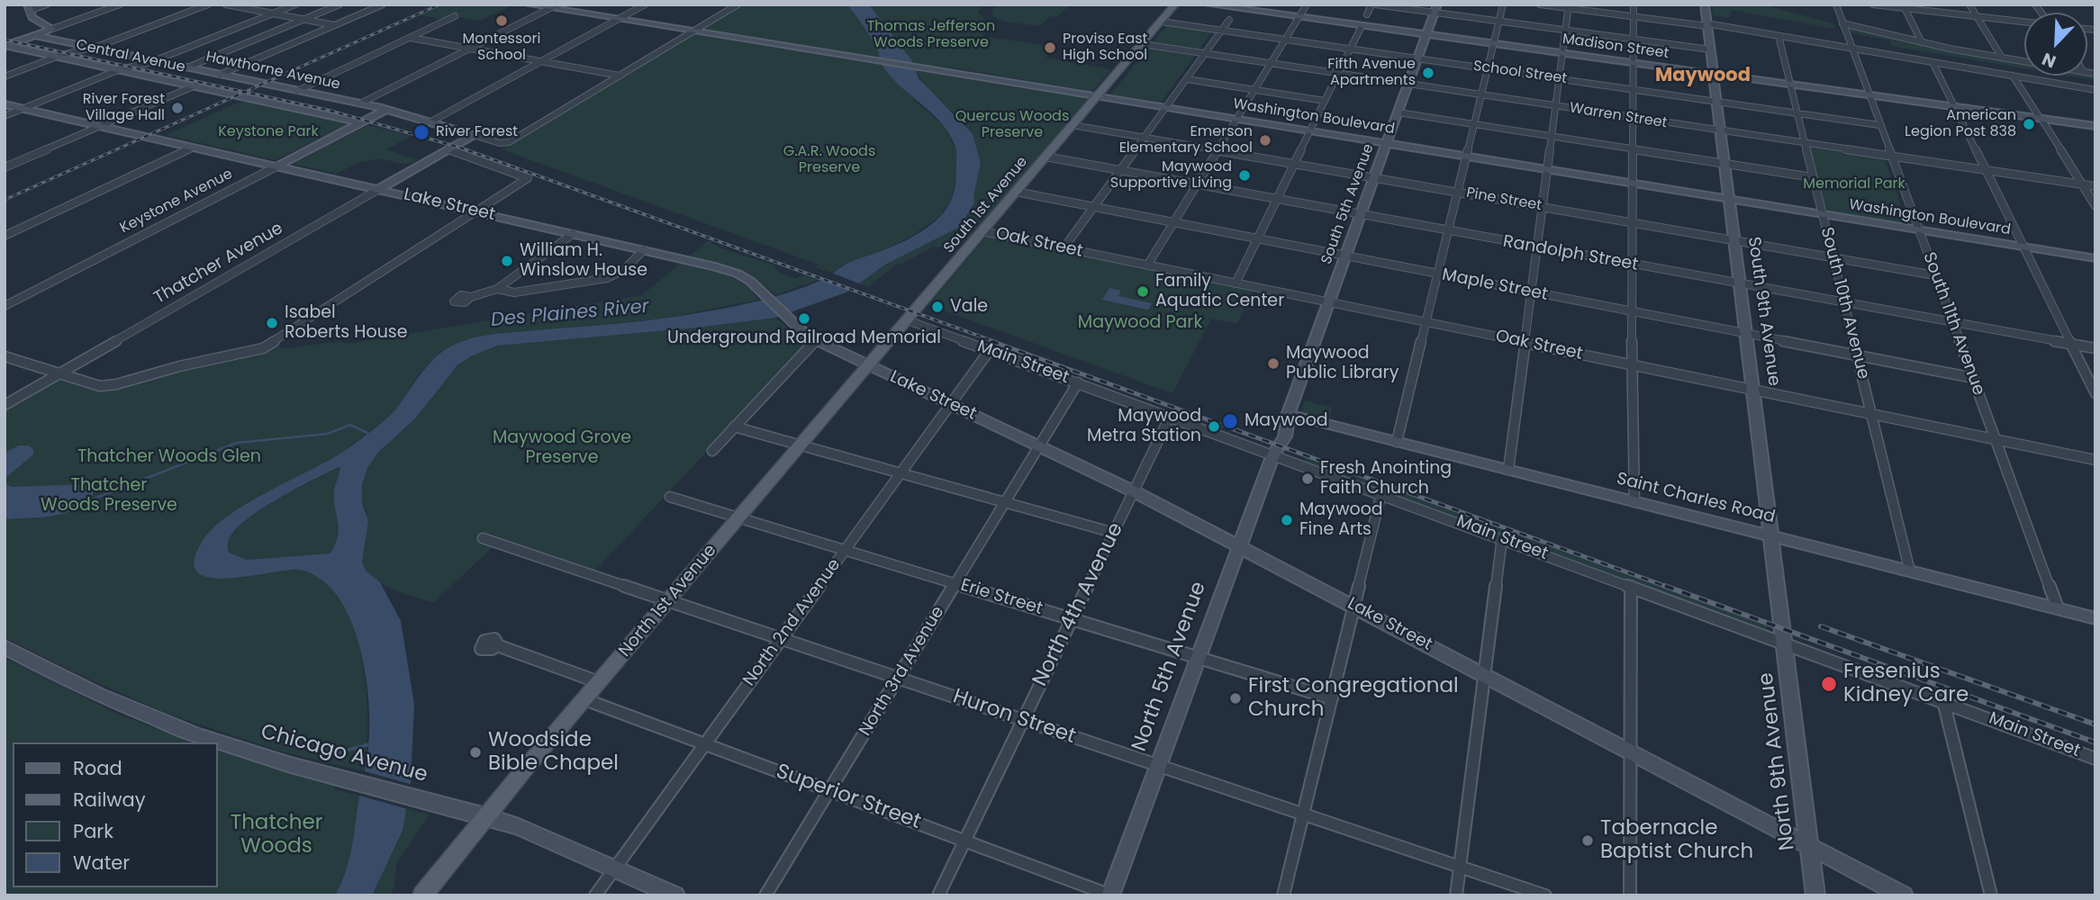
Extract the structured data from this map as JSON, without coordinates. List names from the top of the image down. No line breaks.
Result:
{"streets":{"main road":["South 1st Avenue","North 1st Avenue"],"street":["Madison Street","Central Avenue","Hawthorne Avenue","School Street","Warren Street","Washington Boulevard","Pine Street","Keystone Avenue","South 5th Avenue","Lake Street","Oak Street","Randolph Street","Thatcher Avenue","Maple Street","South 10th Avenue","South 9th Avenue","South 11th Avenue","Main Street","Saint Charles Road","Erie Street","North 4th Avenue","North 2nd Avenue","North 5th Avenue","North 3rd Avenue","Huron Street","Chicago Avenue","North 9th Avenue","Superior Street"]},"crossings":[["Madison Street","South 5th Avenue"],["Madison Street","South 10th Avenue"],["Madison Street","South 9th Avenue"],["Madison Street","South 11th Avenue"],["Central Avenue","Keystone Avenue"],["Hawthorne Avenue","Keystone Avenue"],["Hawthorne Avenue","Thatcher Avenue"],["School Street","South 5th Avenue"],["School Street","South 1st Avenue"],["School Street","South 10th Avenue"],["School Street","South 9th Avenue"],["School Street","South 11th Avenue"],["Warren Street","South 5th Avenue"],["Warren Street","South 1st Avenue"],["Warren Street","South 10th Avenue"],["Warren Street","South 9th Avenue"],["Warren Street","South 11th Avenue"],["Washington Boulevard","South 5th Avenue"],["Washington Boulevard","South 1st Avenue"],["Washington Boulevard","South 10th Avenue"],["Washington Boulevard","South 9th Avenue"],["Washington Boulevard","South 11th Avenue"],["Pine Street","South 5th Avenue"],["Pine Street","South 1st Avenue"],["Pine Street","South 10th Avenue"],["Pine Street","South 9th Avenue"],["Pine Street","South 11th Avenue"],["Keystone Avenue","Lake Street"],["South 5th Avenue","Oak Street"],["South 5th Avenue","Randolph Street"],["South 5th Avenue","Maple Street"],["South 5th Avenue","Saint Charles Road"],["South 5th Avenue","North 5th Avenue"],["Lake Street","Thatcher Avenue"],["Lake Street","North 1st Avenue"],["Lake Street","North 4th Avenue"],["Lake Street","North 2nd Avenue"],["Lake Street","North 5th Avenue"],["Lake Street","North 3rd Avenue"],["Lake Street","North 9th Avenue"],["South 1st Avenue","Oak Street"],["South 1st Avenue","Randolph Street"],["South 1st Avenue","Maple Street"],["South 1st Avenue","North 1st Avenue"],["Oak Street","South 10th Avenue"],["Oak Street","South 9th Avenue"],["Oak Street","South 11th Avenue"],["Randolph Street","South 10th Avenue"],["Randolph Street","South 9th Avenue"],["Randolph Street","South 11th Avenue"],["Maple Street","South 10th Avenue"],["Maple Street","South 9th Avenue"],["Maple Street","South 11th Avenue"],["South 10th Avenue","Saint Charles Road"],["South 9th Avenue","Saint Charles Road"],["South 9th Avenue","North 9th Avenue"],["South 11th Avenue","Saint Charles Road"],["Main Street","North 1st Avenue"],["Main Street","North 4th Avenue"],["Main Street","North 2nd Avenue"],["Main Street","North 5th Avenue"],["Main Street","North 3rd Avenue"],["Main Street","North 9th Avenue"],["Erie Street","North 1st Avenue"],["Erie Street","North 4th Avenue"],["Erie Street","North 2nd Avenue"],["Erie Street","North 5th Avenue"],["Erie Street","North 3rd Avenue"],["North 1st Avenue","Huron Street"],["North 1st Avenue","Chicago Avenue"],["North 1st Avenue","Superior Street"],["North 4th Avenue","Huron Street"],["North 4th Avenue","Superior Street"],["North 2nd Avenue","Huron Street"],["North 2nd Avenue","Chicago Avenue"],["North 2nd Avenue","Superior Street"],["North 5th Avenue","Huron Street"],["North 5th Avenue","Superior Street"],["North 3rd Avenue","Huron Street"],["North 3rd Avenue","Superior Street"]],"districts":["Maywood"],"water":["Des Plaines River"],"parks":["Thomas Jefferson Woods Preserve","Quercus Woods Preserve","Keystone Park","G.A.R. Woods Preserve","Memorial Park","Maywood Park","Maywood Grove Preserve","Thatcher Woods Glen","Thatcher Woods Preserve","Thatcher Woods"],"places":["Montessori School","Proviso East High School","Fifth Avenue Apartments","River Forest Village Hall","American Legion Post 838","River Forest","Emerson Elementary School","Maywood Supportive Living","William H. Winslow House","Family Aquatic Center","Vale","Underground Railroad Memorial","Isabel Roberts House","Maywood Public Library","Maywood","Maywood Metra Station","Fresh Anointing Faith Church","Maywood Fine Arts","Fresenius Kidney Care","First Congregational Church","Woodside Bible Chapel","Tabernacle Baptist Church"],"legend":["Road","Railway","Park","Water"],"north":"bottom left"}
